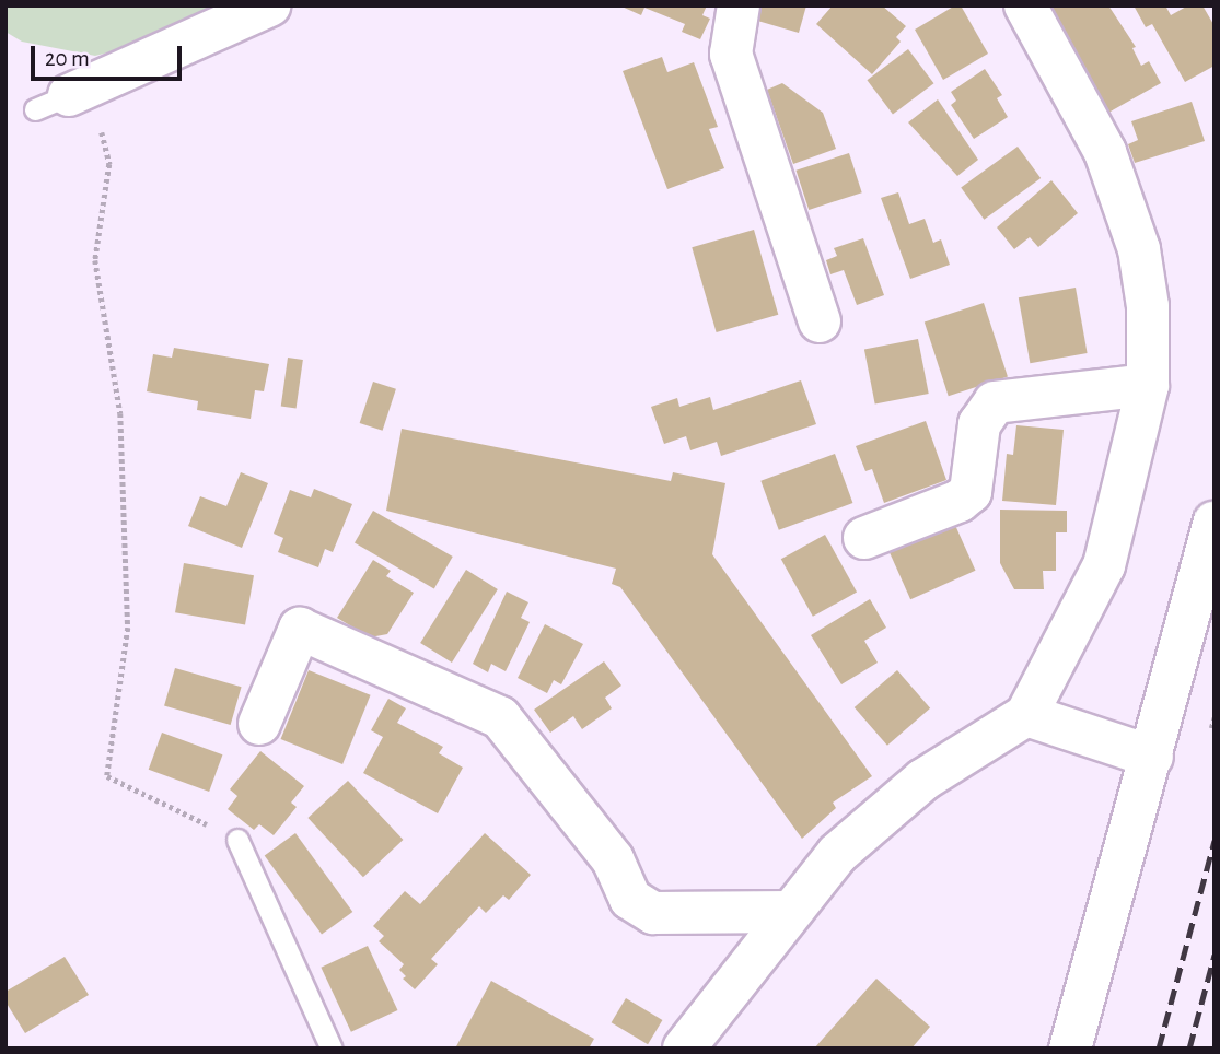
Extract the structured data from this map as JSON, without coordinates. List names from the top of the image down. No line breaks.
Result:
{"scale_bar":"20 m"}
